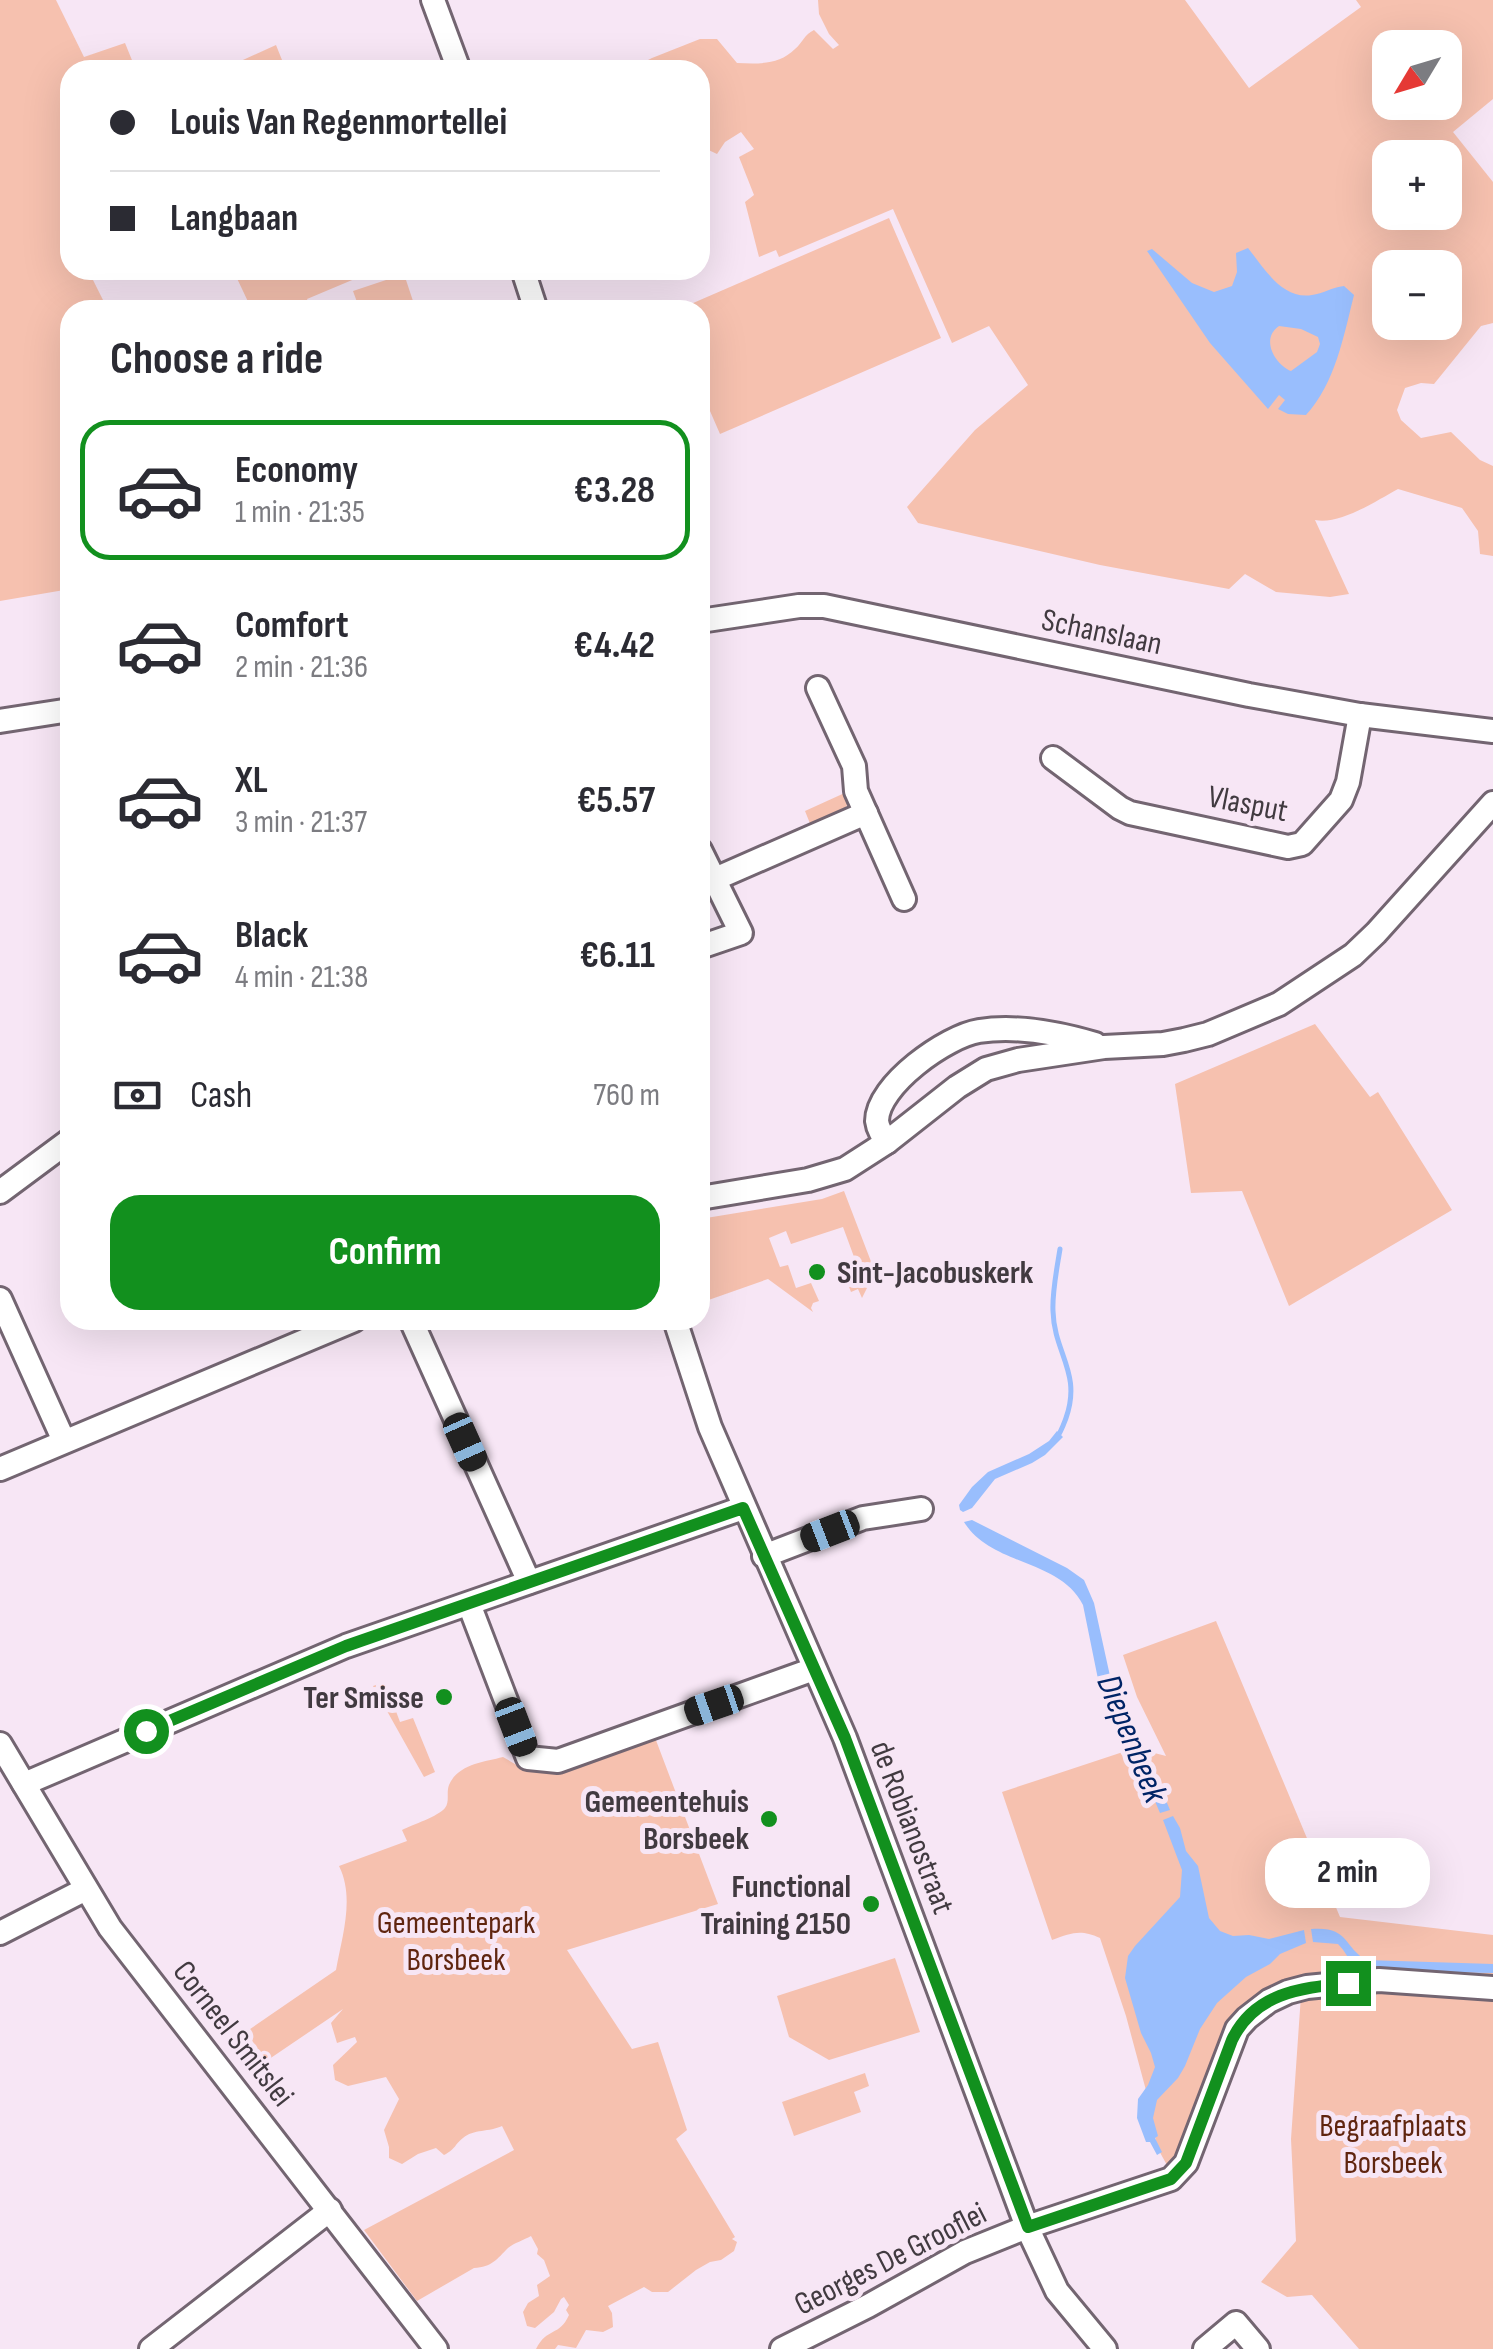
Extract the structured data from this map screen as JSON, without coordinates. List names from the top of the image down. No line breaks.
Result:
{"streets":{"street":["Schanslaan","Vlasput","de Robianostraat","Corneel Smitslei","Georges De Grooflei"]},"crossings":[["Schanslaan","Vlasput"],["de Robianostraat","Georges De Grooflei"]],"water":["Diepenbeek"],"parks":["Gemeentepark Borsbeek","Begraafplaats Borsbeek"],"places":["Sint-Jacobuskerk","Ter Smisse","Gemeentehuis Borsbeek","Functional Training 2150"],"north":"bottom left","page":{"map_buttons":["+","−"],"banner":["Louis Van Regenmortellei","Langbaan"],"heading":"Choose a ride","list":[{"name":"Economy","note":"1 min · 21:35","value":"€3.28"},{"name":"Comfort","note":"2 min · 21:36","value":"€4.42"},{"name":"XL","note":"3 min · 21:37","value":"€5.57"},{"name":"Black","note":"4 min · 21:38","value":"€6.11"}],"pay":["Cash","760 m"],"buttons":"Confirm","bubble":"2 min"}}
